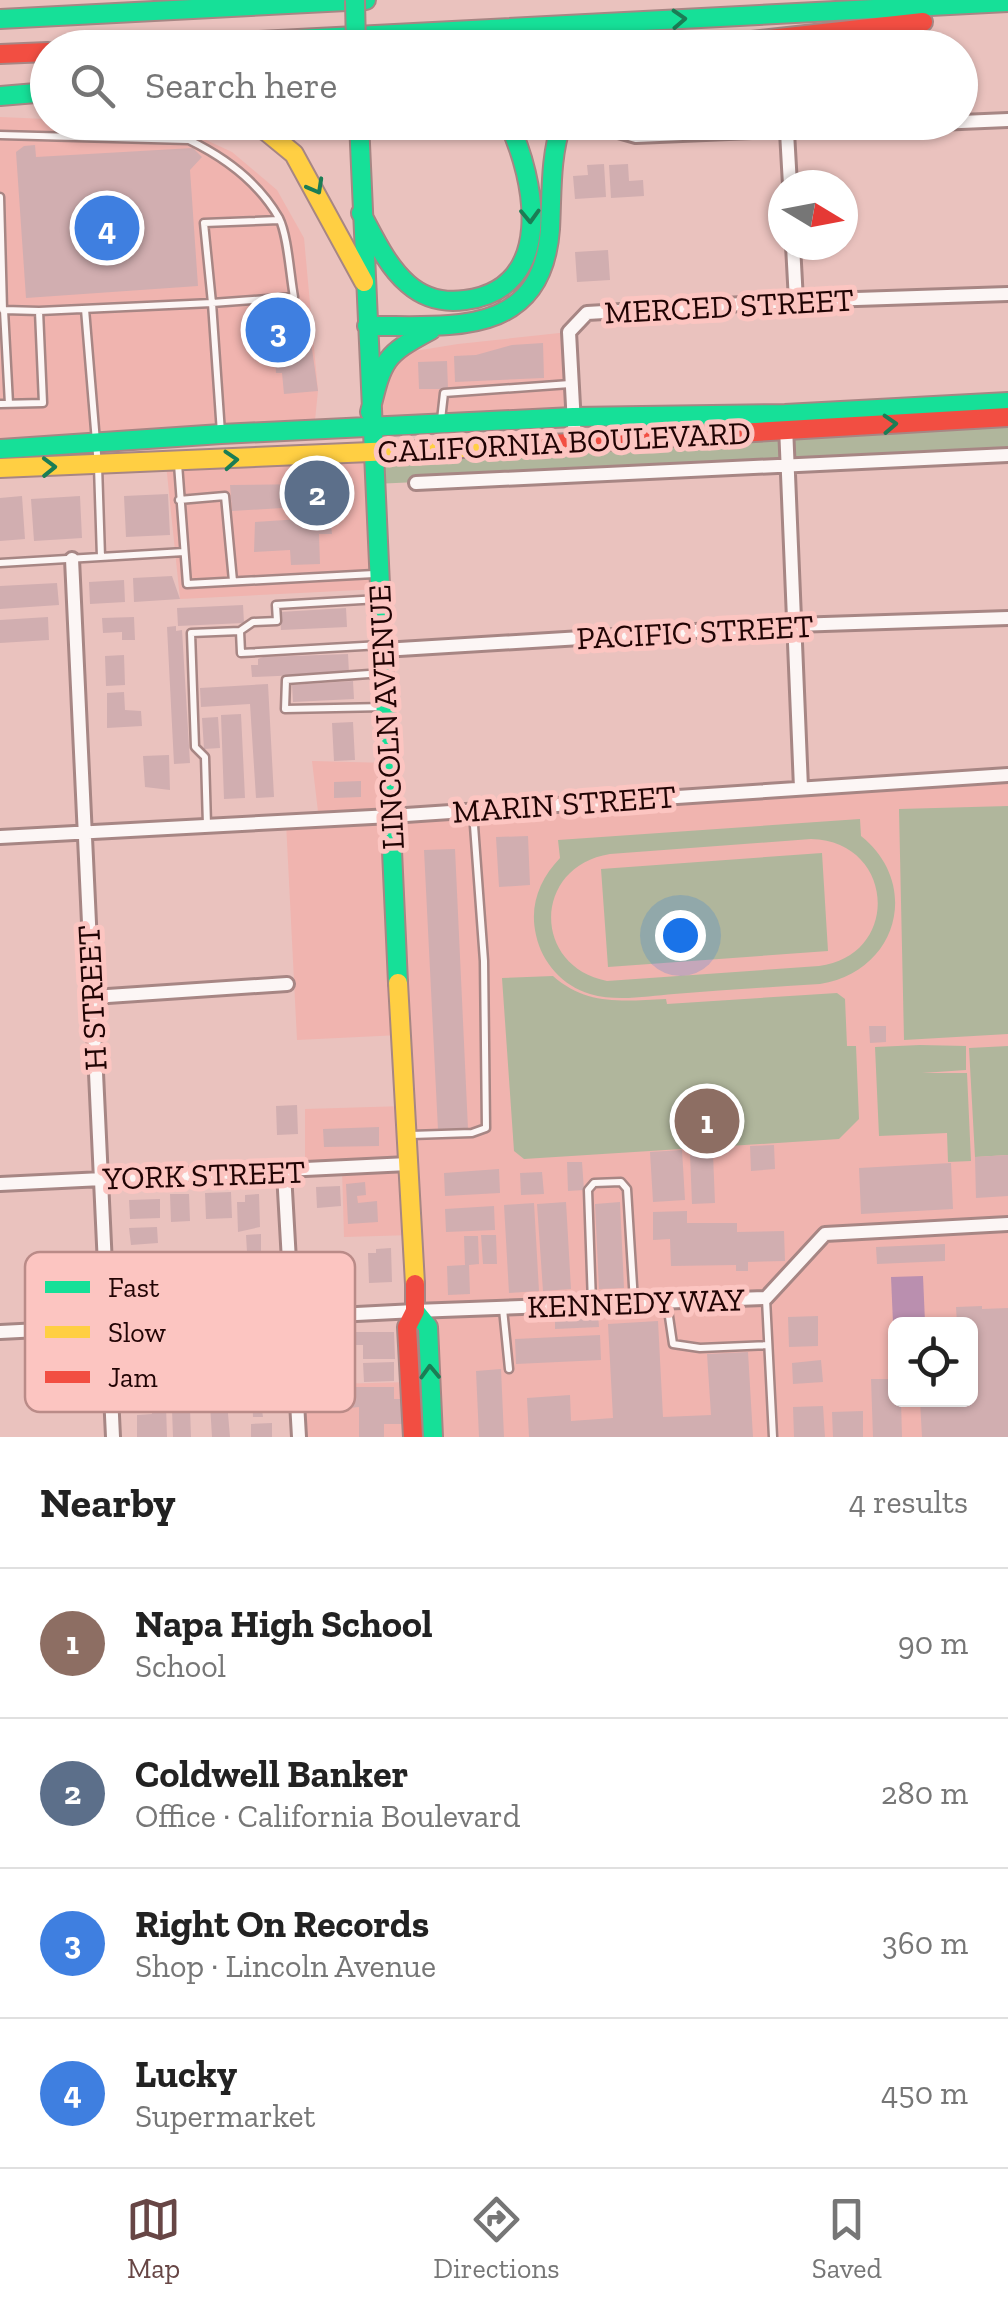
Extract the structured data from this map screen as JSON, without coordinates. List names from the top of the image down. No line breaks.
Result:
{"streets":{"main road":["CALIFORNIA BOULEVARD","LINCOLN AVENUE"],"street":["MERCED STREET","PACIFIC STREET","MARIN STREET","H STREET","YORK STREET","KENNEDY WAY"]},"crossings":[["MERCED STREET","CALIFORNIA BOULEVARD"],["CALIFORNIA BOULEVARD","LINCOLN AVENUE"],["PACIFIC STREET","LINCOLN AVENUE"],["LINCOLN AVENUE","MARIN STREET"],["LINCOLN AVENUE","YORK STREET"],["LINCOLN AVENUE","KENNEDY WAY"],["MARIN STREET","H STREET"],["H STREET","YORK STREET"]],"legend":["Fast","Slow","Jam"],"north":"right","page":{"search":"Search here","pins":["4","3","2","1"],"heading":["Nearby","4 results"],"list":[{"mark":"1","name":"Napa High School","note":"School","value":"90 m"},{"mark":"2","name":"Coldwell Banker","note":"Office · California Boulevard","value":"280 m"},{"mark":"3","name":"Right On Records","note":"Shop · Lincoln Avenue","value":"360 m"},{"mark":"4","name":"Lucky","note":"Supermarket","value":"450 m"}],"nav":["Map","Directions","Saved"]}}
